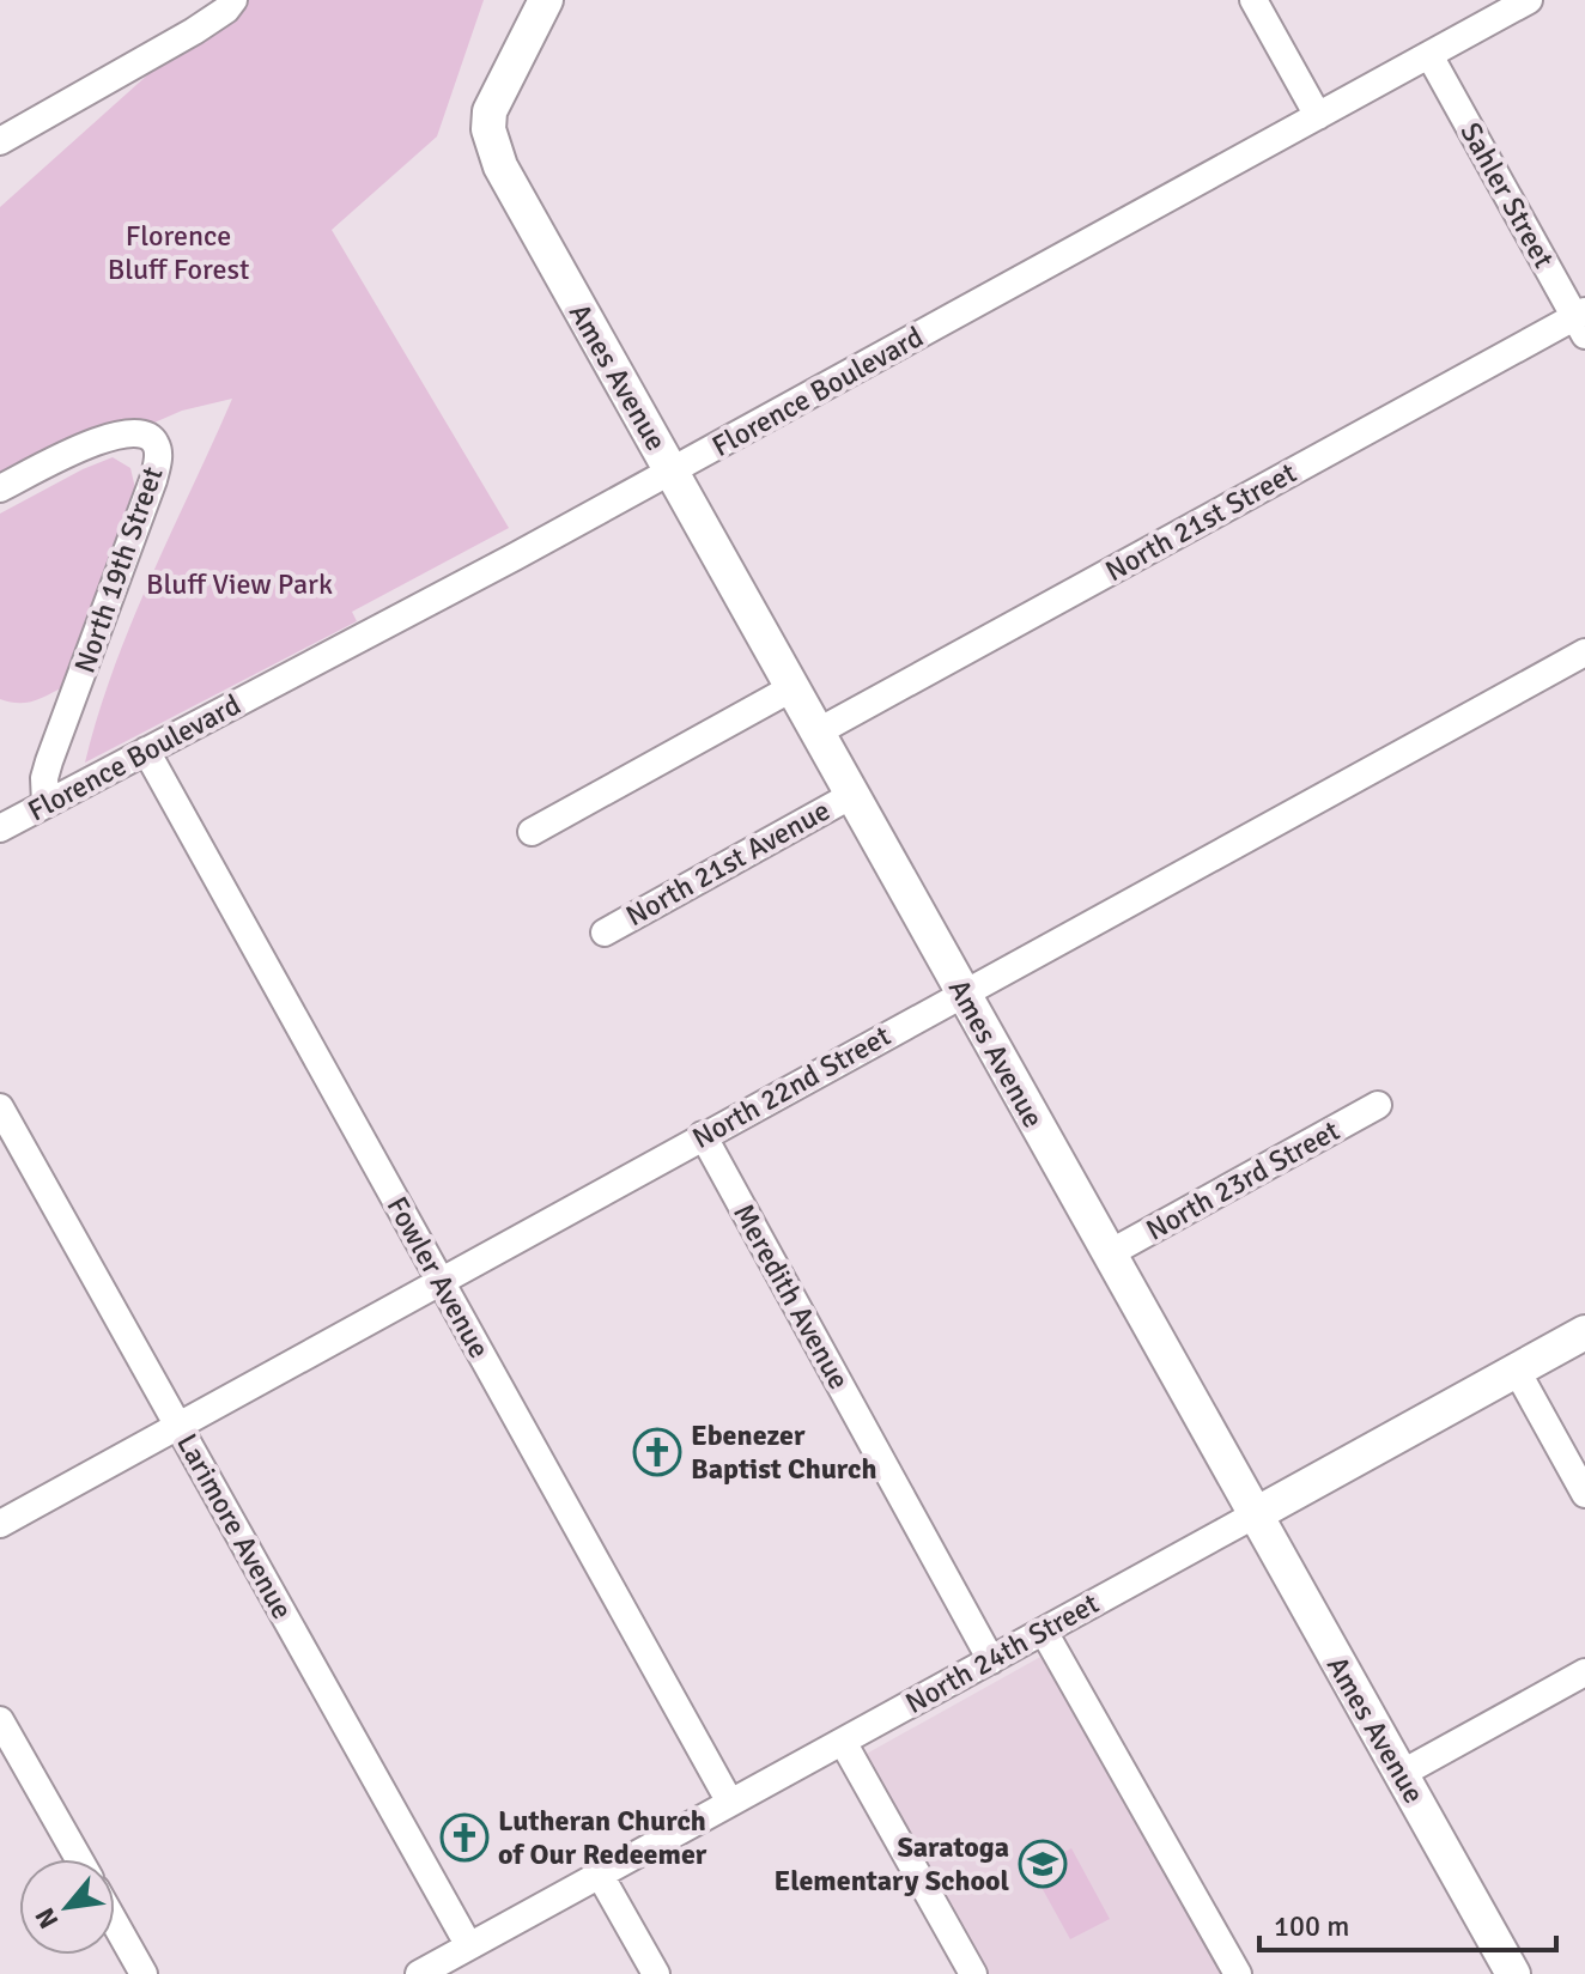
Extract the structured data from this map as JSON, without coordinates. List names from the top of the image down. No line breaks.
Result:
{"streets":{"main road":["Ames Avenue","North 24th Street"],"street":["Sahler Street","Florence Boulevard","North 21st Street","North 19th Street","North 21st Avenue","North 22nd Street","North 23rd Street","Fowler Avenue","Meredith Avenue","Larimore Avenue"]},"crossings":[["Sahler Street","Florence Boulevard"],["Sahler Street","North 21st Street"],["Ames Avenue","Florence Boulevard"],["Ames Avenue","North 21st Street"],["Ames Avenue","North 21st Avenue"],["Ames Avenue","North 22nd Street"],["Ames Avenue","North 23rd Street"],["Ames Avenue","North 24th Street"],["Florence Boulevard","North 19th Street"],["Florence Boulevard","Fowler Avenue"],["North 22nd Street","Fowler Avenue"],["North 22nd Street","Meredith Avenue"],["North 22nd Street","Larimore Avenue"],["Fowler Avenue","North 24th Street"],["Meredith Avenue","North 24th Street"],["Larimore Avenue","North 24th Street"]],"parks":["Florence Bluff Forest","Bluff View Park"],"places":{"church":["Ebenezer Baptist Church","Lutheran Church of Our Redeemer"],"school or university":["Saratoga Elementary School"]},"scale_bar":"100 m","north":"bottom left"}
